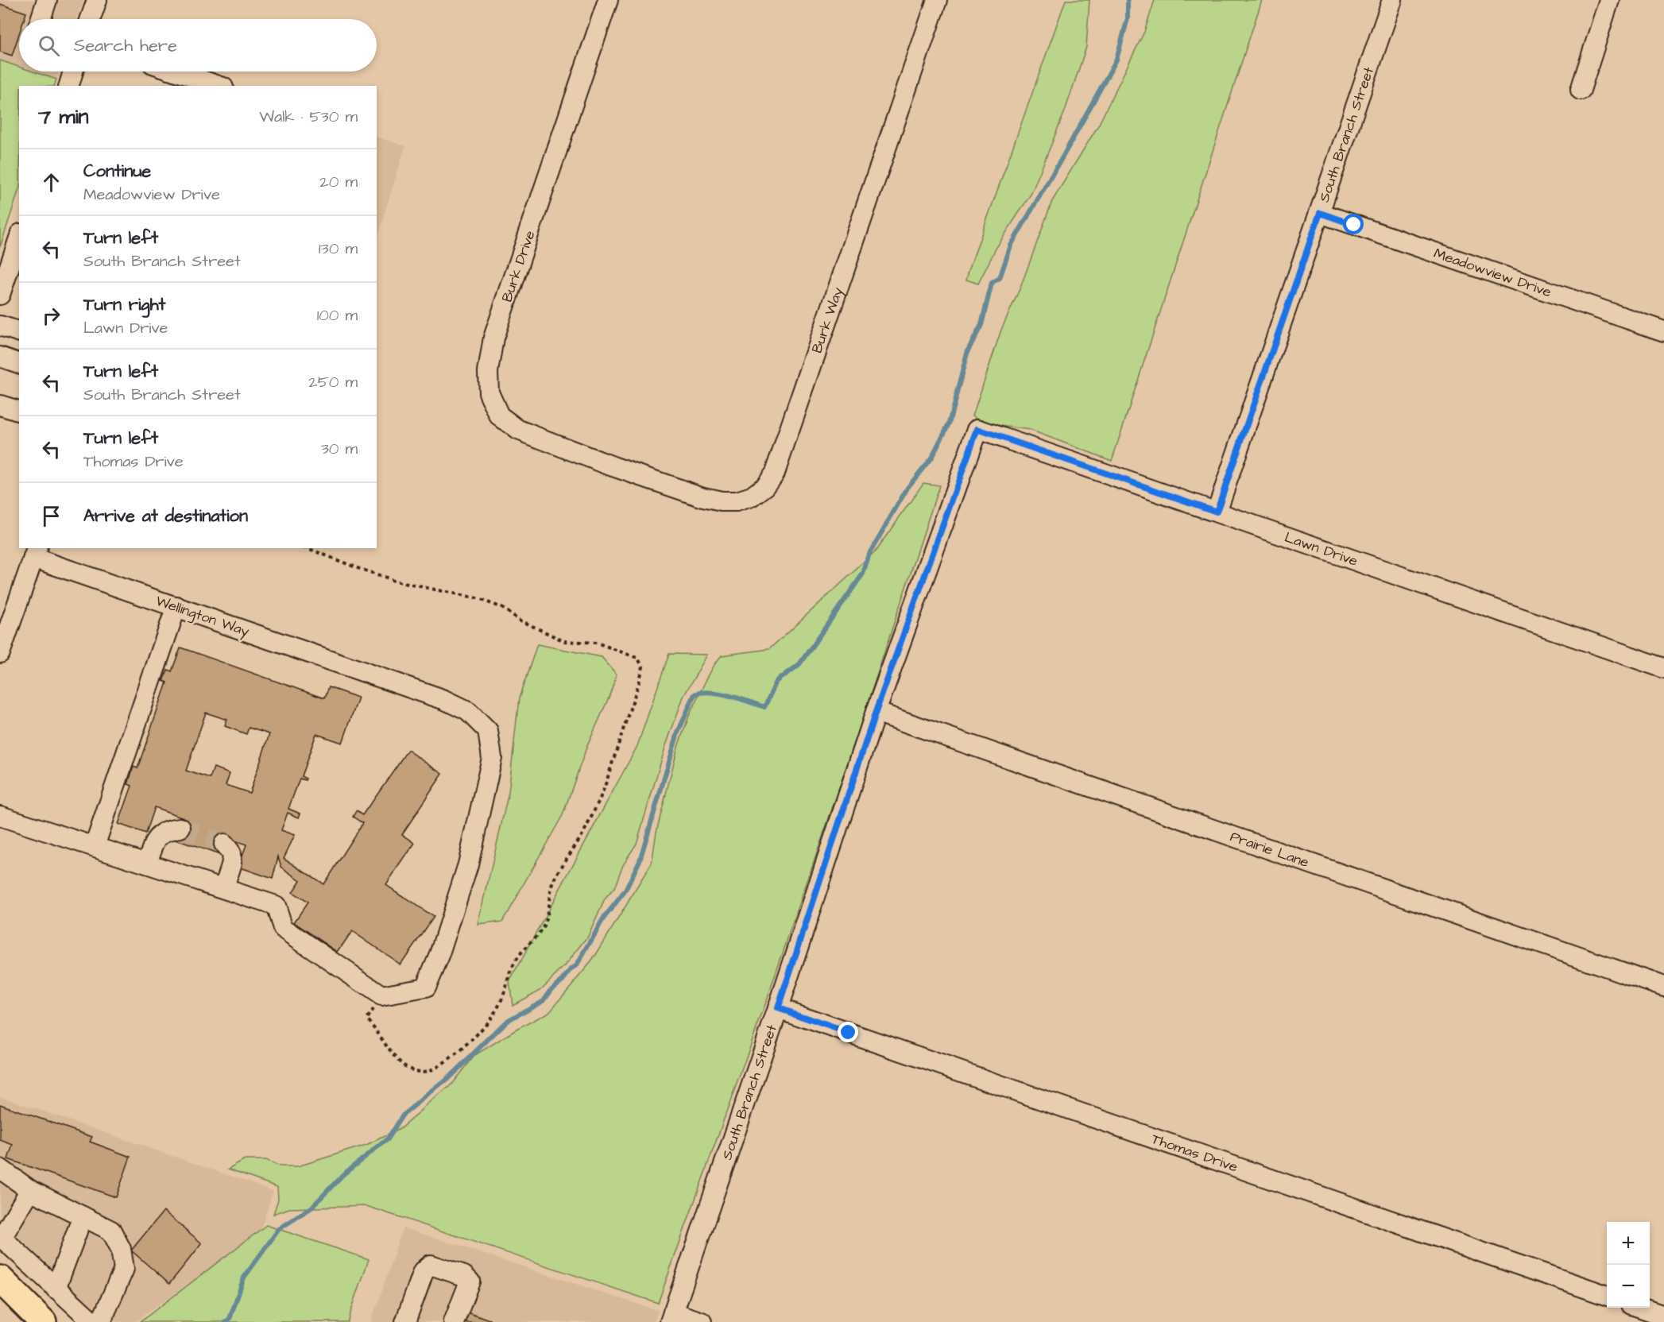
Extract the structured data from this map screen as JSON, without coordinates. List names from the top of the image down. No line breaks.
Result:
{"streets":{"street":["South Branch Street","Burk Drive","Meadowview Drive","Burk Way","Lawn Drive","Wellington Way","Prairie Lane","Thomas Drive"]},"crossings":[["South Branch Street","Meadowview Drive"],["South Branch Street","Lawn Drive"],["South Branch Street","Prairie Lane"],["South Branch Street","Thomas Drive"],["Burk Drive","Burk Way"]],"page":{"search":"Search here","heading":["7 min","Walk · 530 m"],"list":[["Continue","Meadowview Drive","20 m"],["Turn left","South Branch Street","130 m"],["Turn right","Lawn Drive","100 m"],["Turn left","South Branch Street","250 m"],["Turn left","Thomas Drive","30 m"],"Arrive at destination"],"map_buttons":["+","−"]}}
